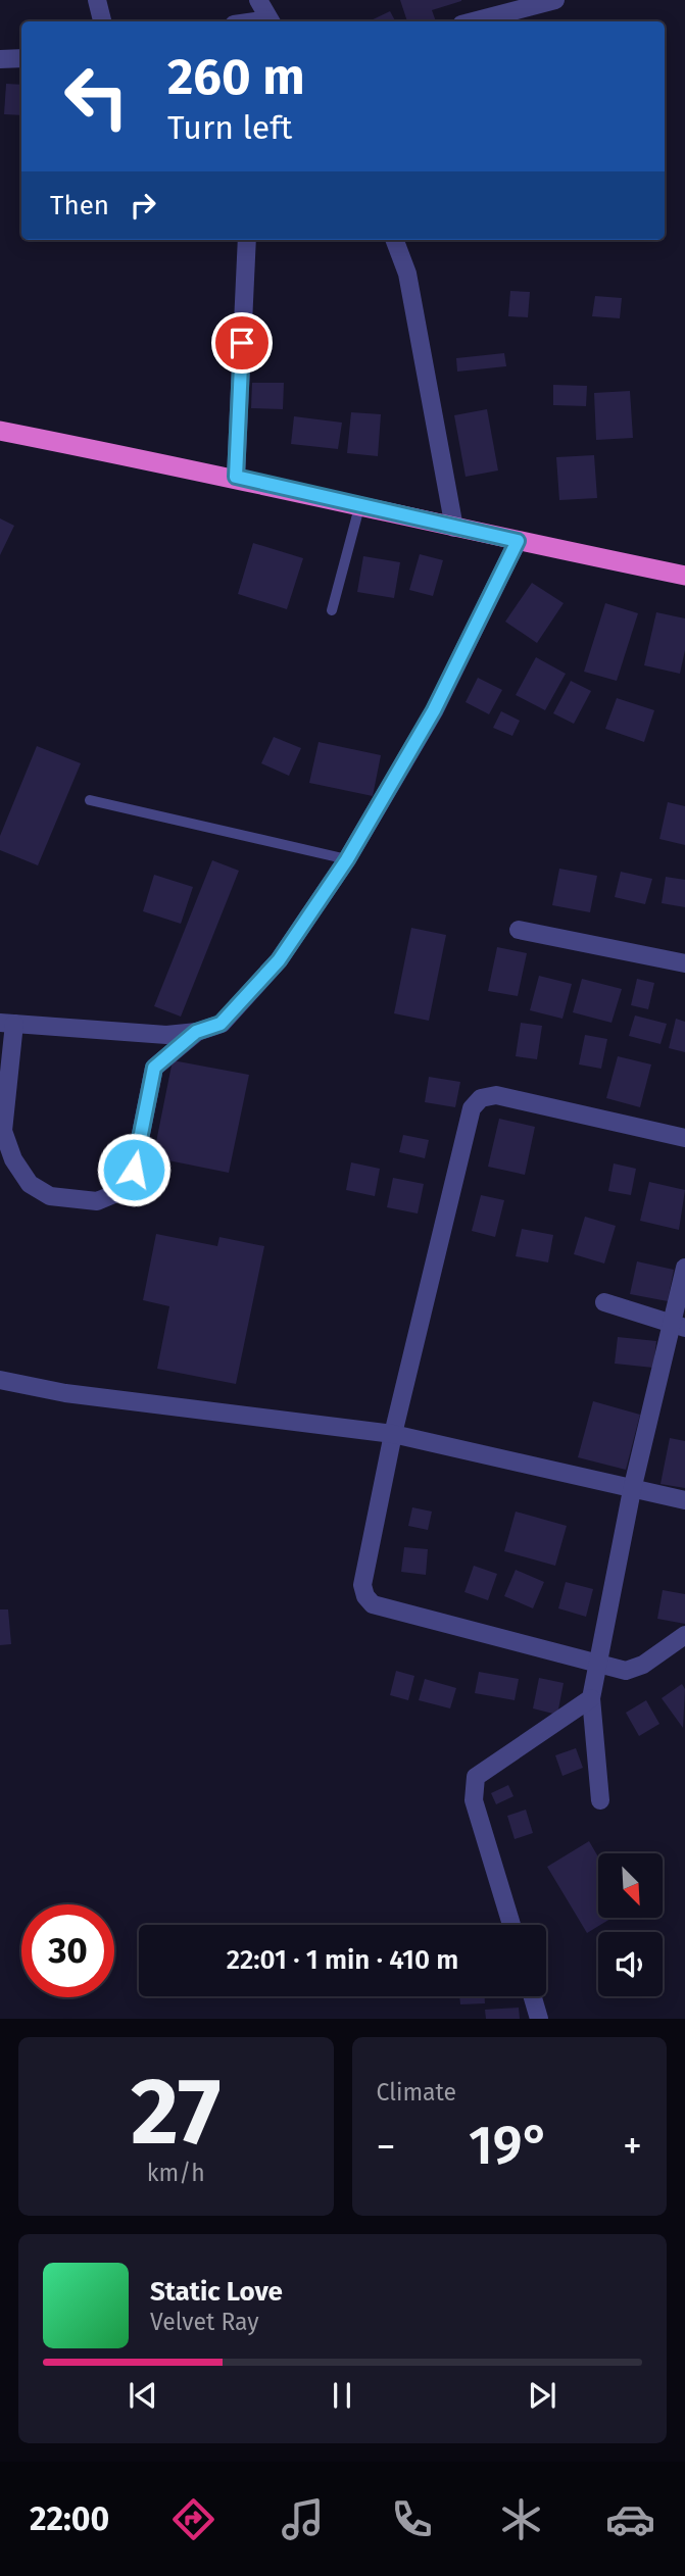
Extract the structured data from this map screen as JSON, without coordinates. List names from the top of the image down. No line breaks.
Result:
{"north":"bottom right","page":{"turn":["260 m","Turn left"],"then":"Then","limit":"30","trip":"22:01 · 1 min · 410 m","tile":[["27","km/h"],"Climate"],"heat":["−","19°","+"],"song":["Static Love","Velvet Ray"],"tabs":"22:00"}}
